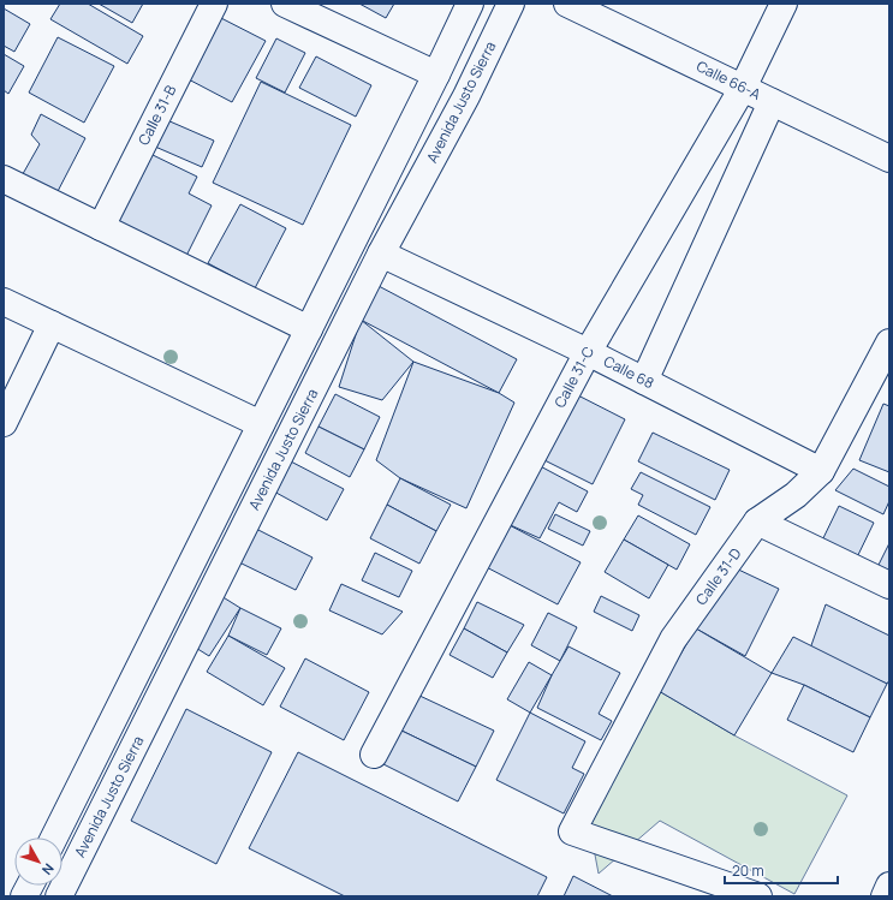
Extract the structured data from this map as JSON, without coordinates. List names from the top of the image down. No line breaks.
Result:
{"streets":{"street":["Calle 66-A","Avenida Justo Sierra","Calle 31-B","Calle 68","Calle 31-C","Calle 31-D"]},"crossings":[["Calle 66-A","Calle 31-C"],["Avenida Justo Sierra","Calle 68"],["Calle 68","Calle 31-C"],["Calle 68","Calle 31-D"]],"scale_bar":"20 m","north":"bottom right"}
